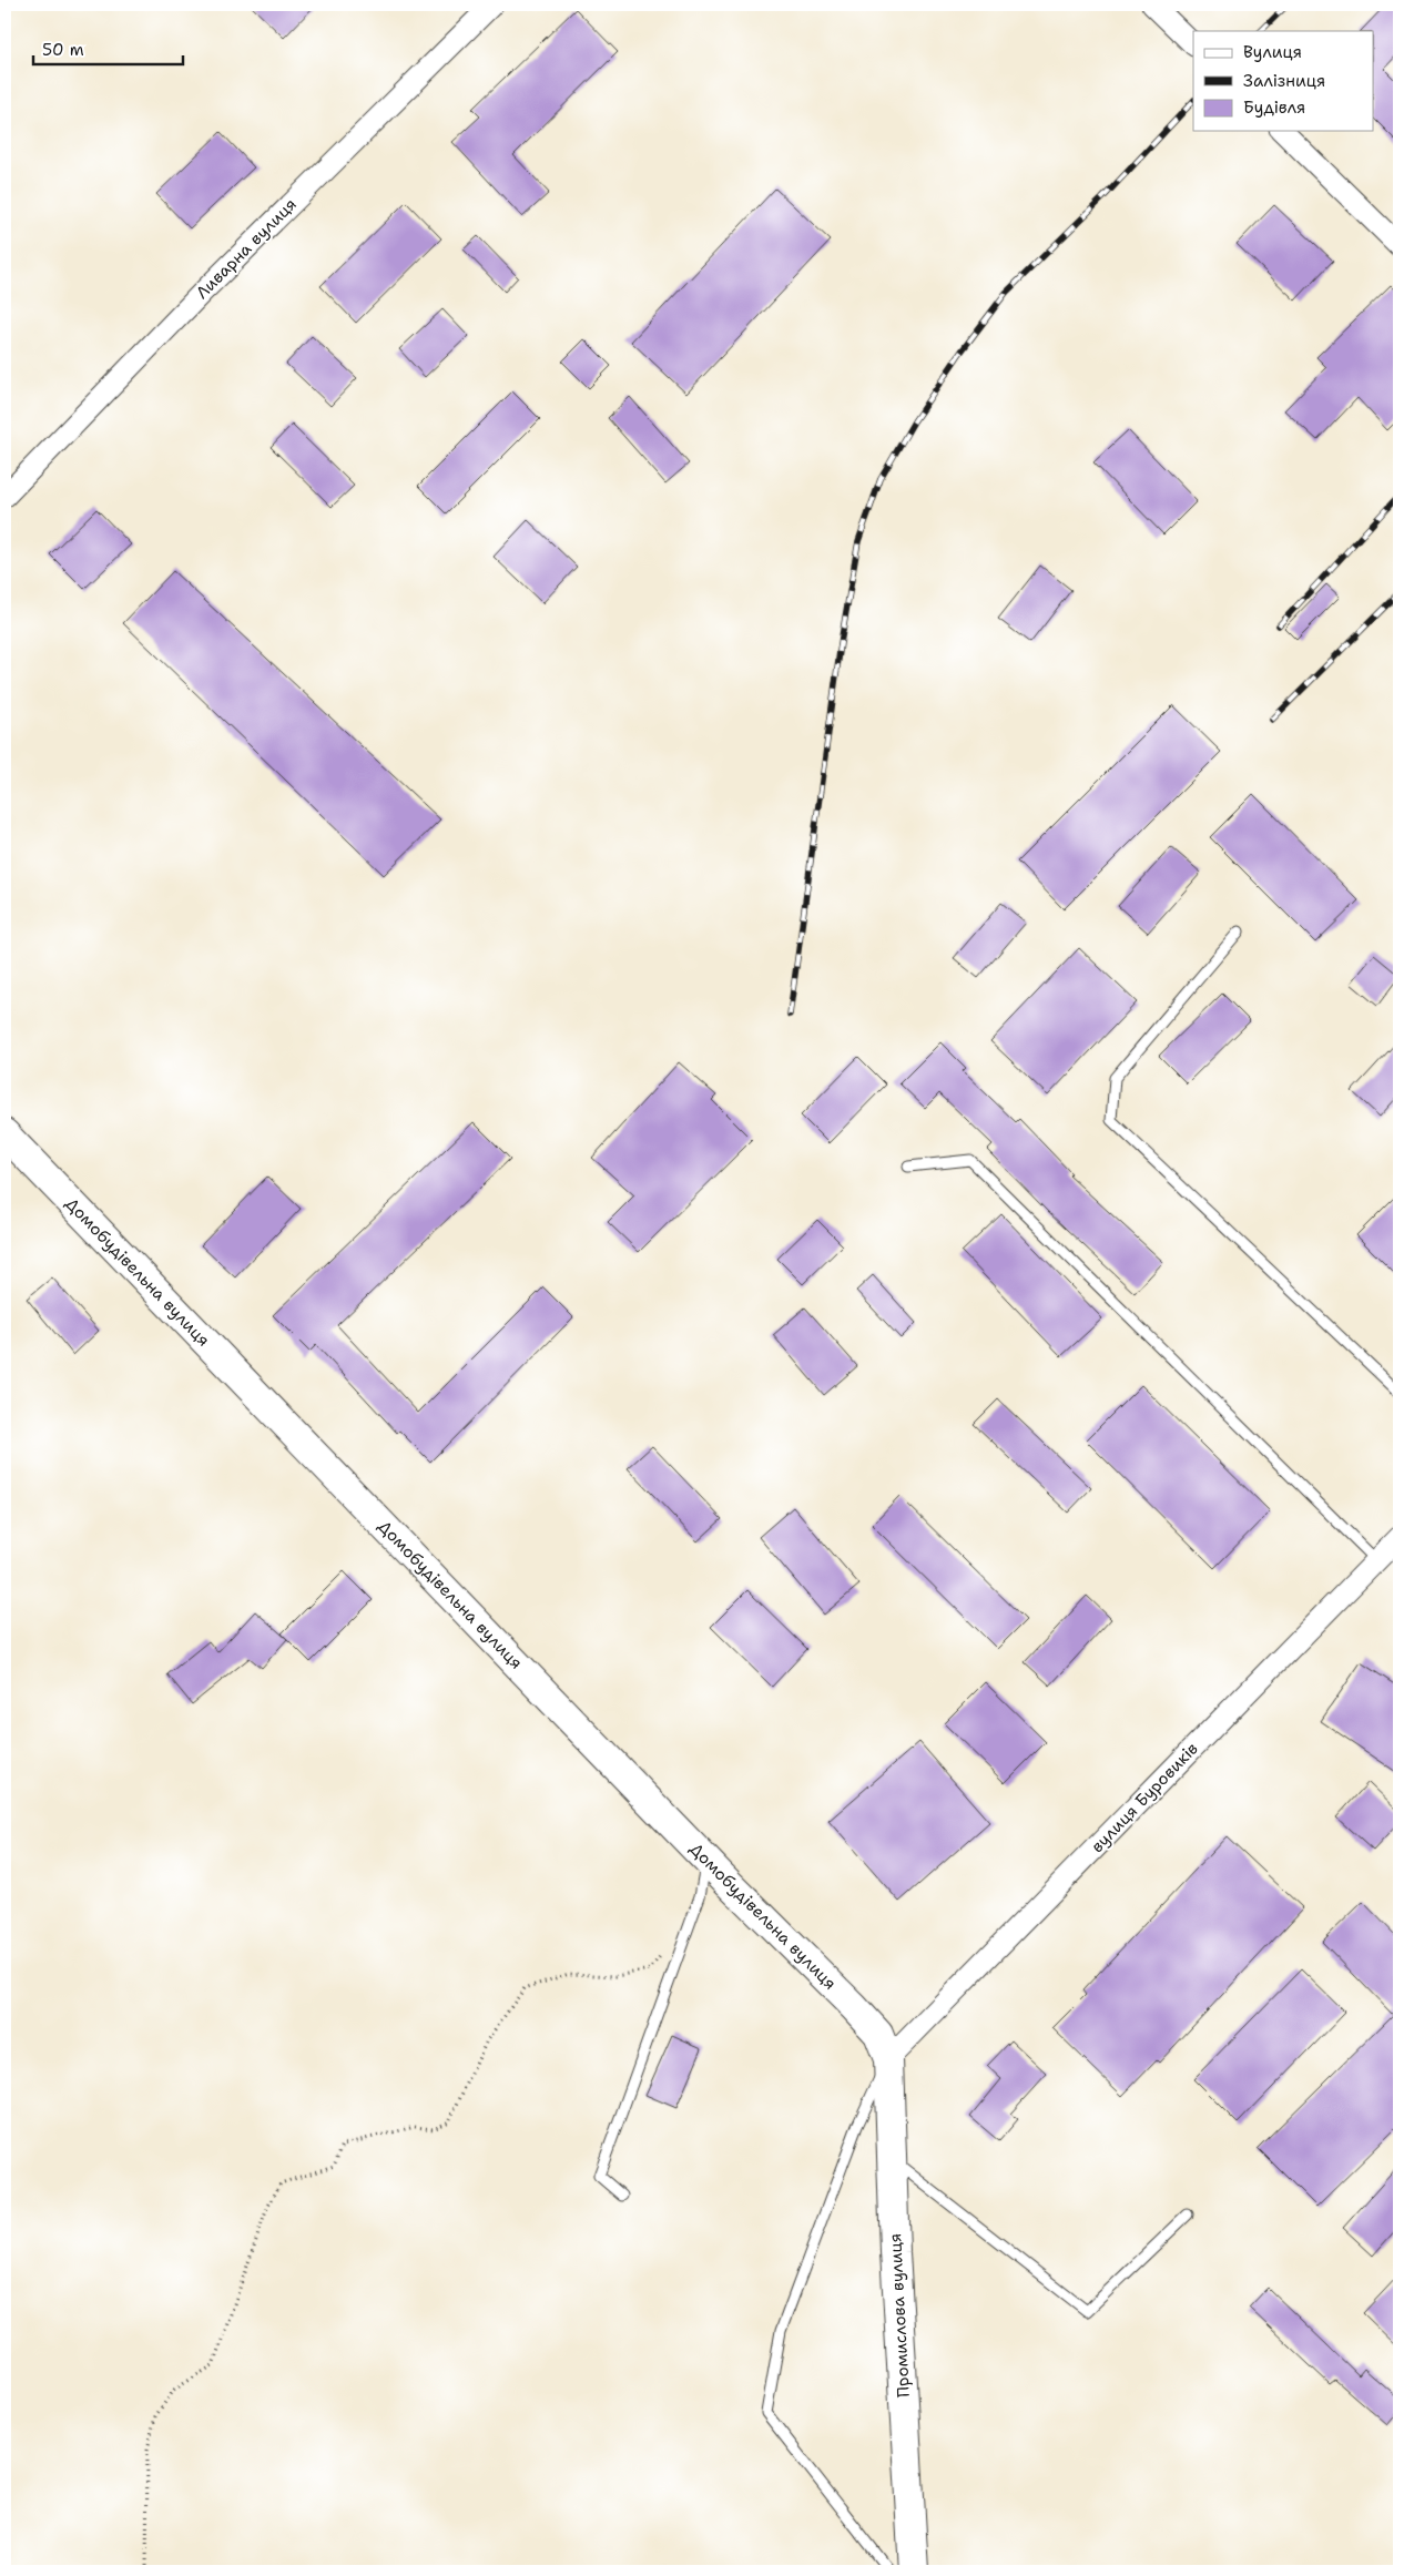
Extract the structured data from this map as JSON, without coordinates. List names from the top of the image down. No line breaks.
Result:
{"streets":{"street":["Ливарна вулиця","Домобудівельна вулиця","вулиця Буровиків","Промислова вулиця"]},"crossings":[["Домобудівельна вулиця","вулиця Буровиків"],["Домобудівельна вулиця","Промислова вулиця"],["вулиця Буровиків","Промислова вулиця"]],"legend":["Вулиця","Залізниця","Будівля"],"scale_bar":"50 m"}
